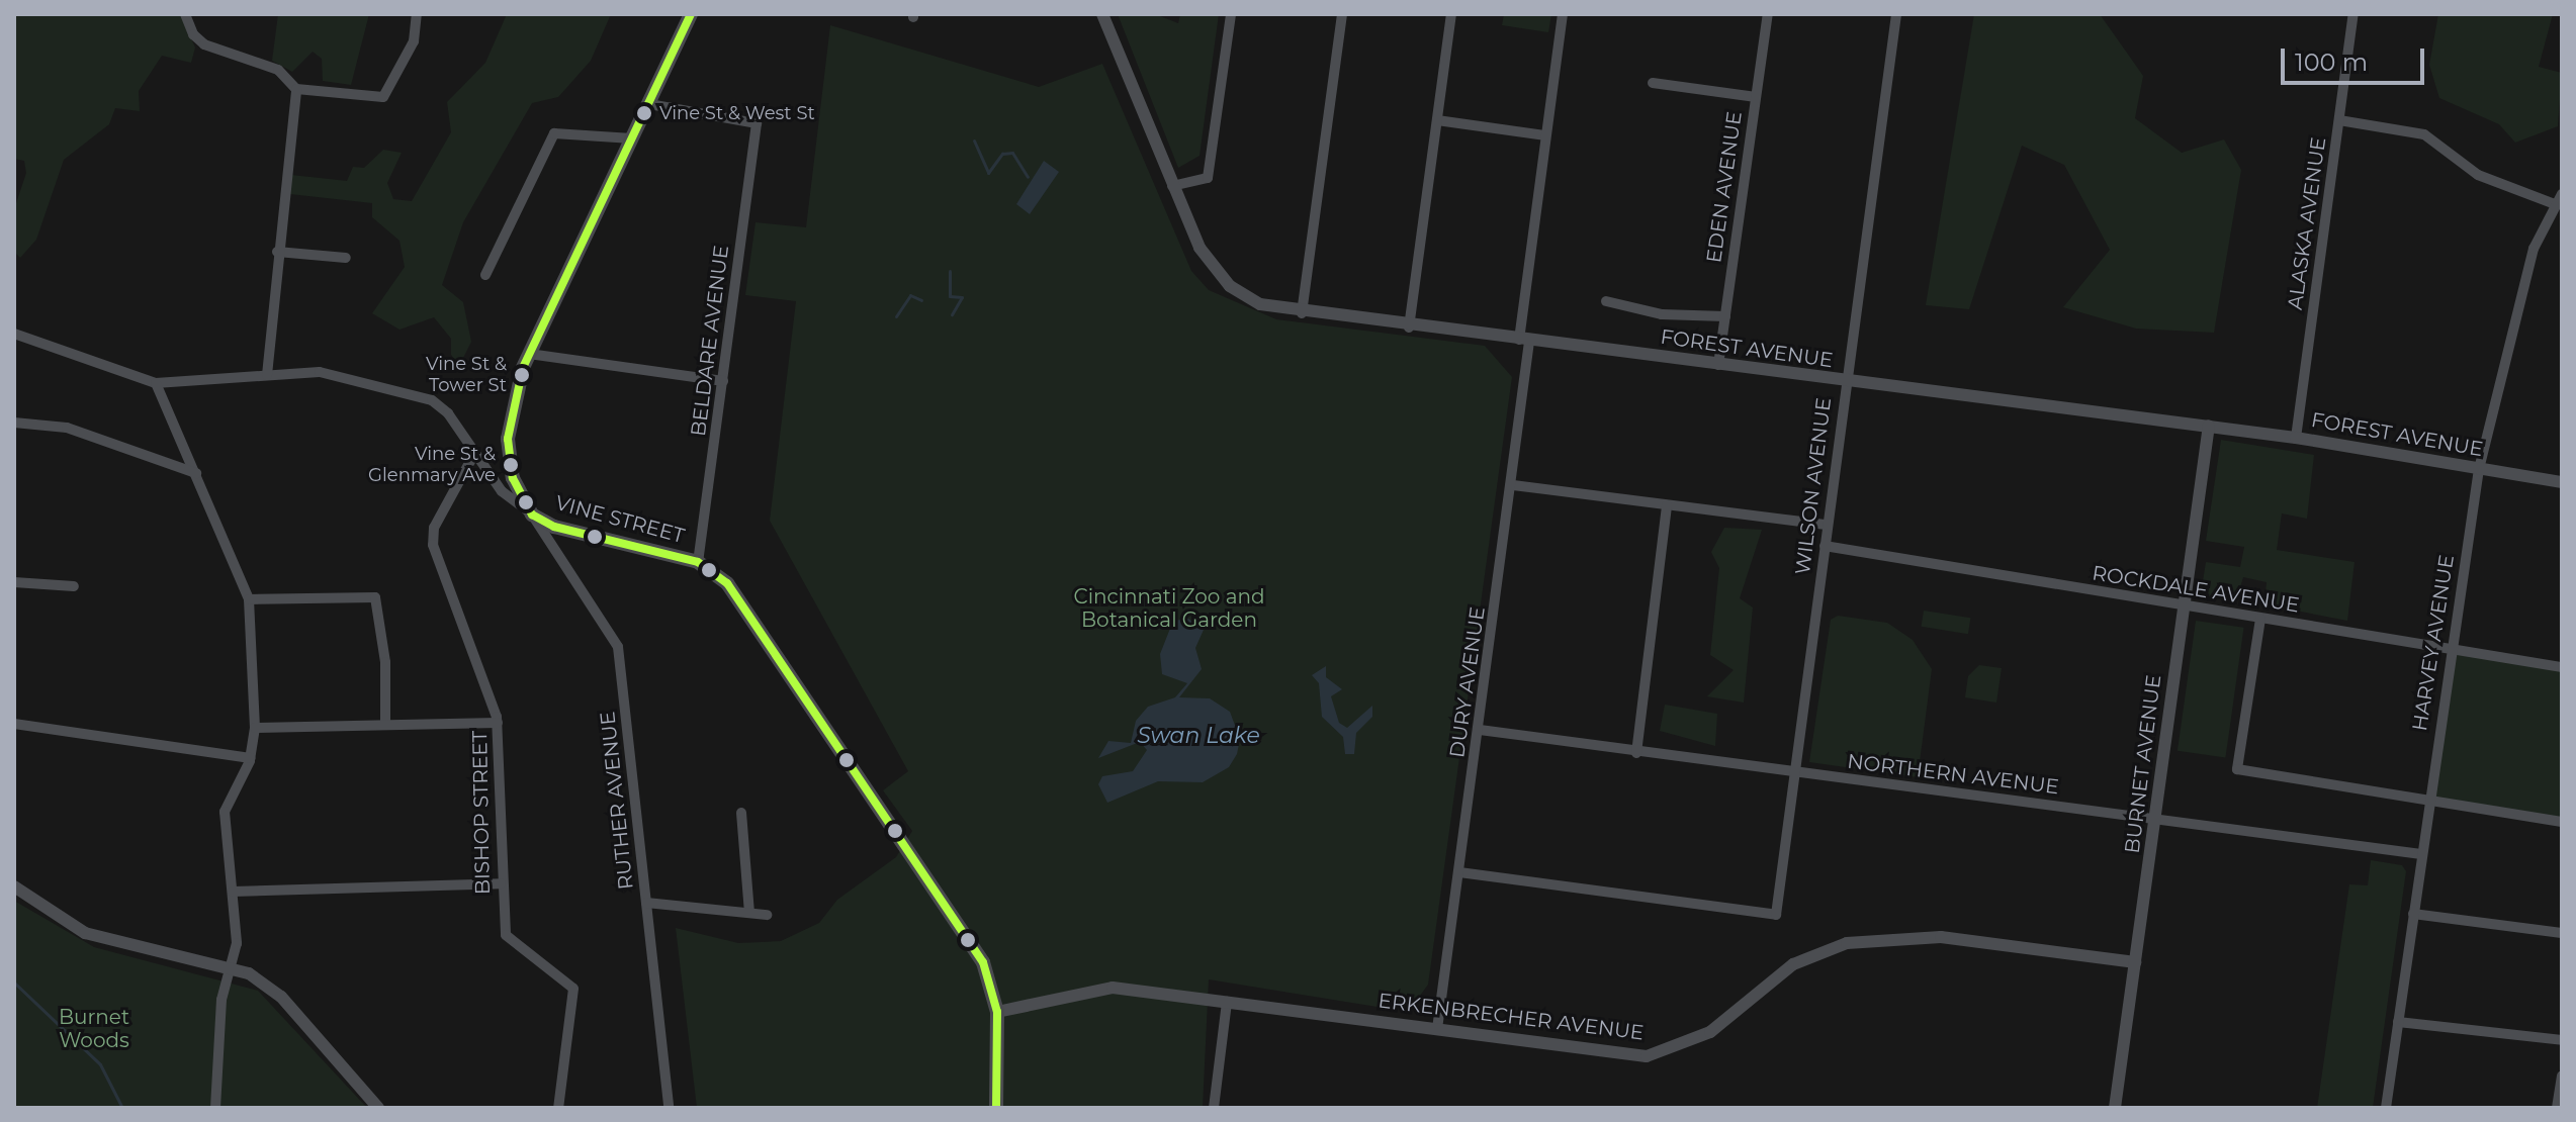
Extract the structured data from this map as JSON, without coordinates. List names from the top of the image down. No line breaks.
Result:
{"streets":{"main road":["VINE STREET"],"street":["EDEN AVENUE","ALASKA AVENUE","BELDARE AVENUE","FOREST AVENUE","WILSON AVENUE","ROCKDALE AVENUE","HARVEY AVENUE","DURY AVENUE","BURNET AVENUE","NORTHERN AVENUE","RUTHER AVENUE","BISHOP STREET","ERKENBRECHER AVENUE"]},"crossings":[["EDEN AVENUE","FOREST AVENUE"],["ALASKA AVENUE","FOREST AVENUE"],["BELDARE AVENUE","VINE STREET"],["FOREST AVENUE","WILSON AVENUE"],["FOREST AVENUE","HARVEY AVENUE"],["FOREST AVENUE","DURY AVENUE"],["FOREST AVENUE","BURNET AVENUE"],["WILSON AVENUE","ROCKDALE AVENUE"],["WILSON AVENUE","DURY AVENUE"],["WILSON AVENUE","NORTHERN AVENUE"],["VINE STREET","RUTHER AVENUE"],["VINE STREET","ERKENBRECHER AVENUE"],["ROCKDALE AVENUE","HARVEY AVENUE"],["ROCKDALE AVENUE","BURNET AVENUE"],["HARVEY AVENUE","NORTHERN AVENUE"],["DURY AVENUE","NORTHERN AVENUE"],["DURY AVENUE","ERKENBRECHER AVENUE"],["BURNET AVENUE","NORTHERN AVENUE"],["BURNET AVENUE","ERKENBRECHER AVENUE"],["RUTHER AVENUE","BISHOP STREET"]],"water":["Swan Lake"],"parks":["Cincinnati Zoo and Botanical Garden","Burnet Woods"],"places":["Vine St & West St","Vine St & Tower St","Vine St & Glenmary Ave"],"scale_bar":"100 m"}
